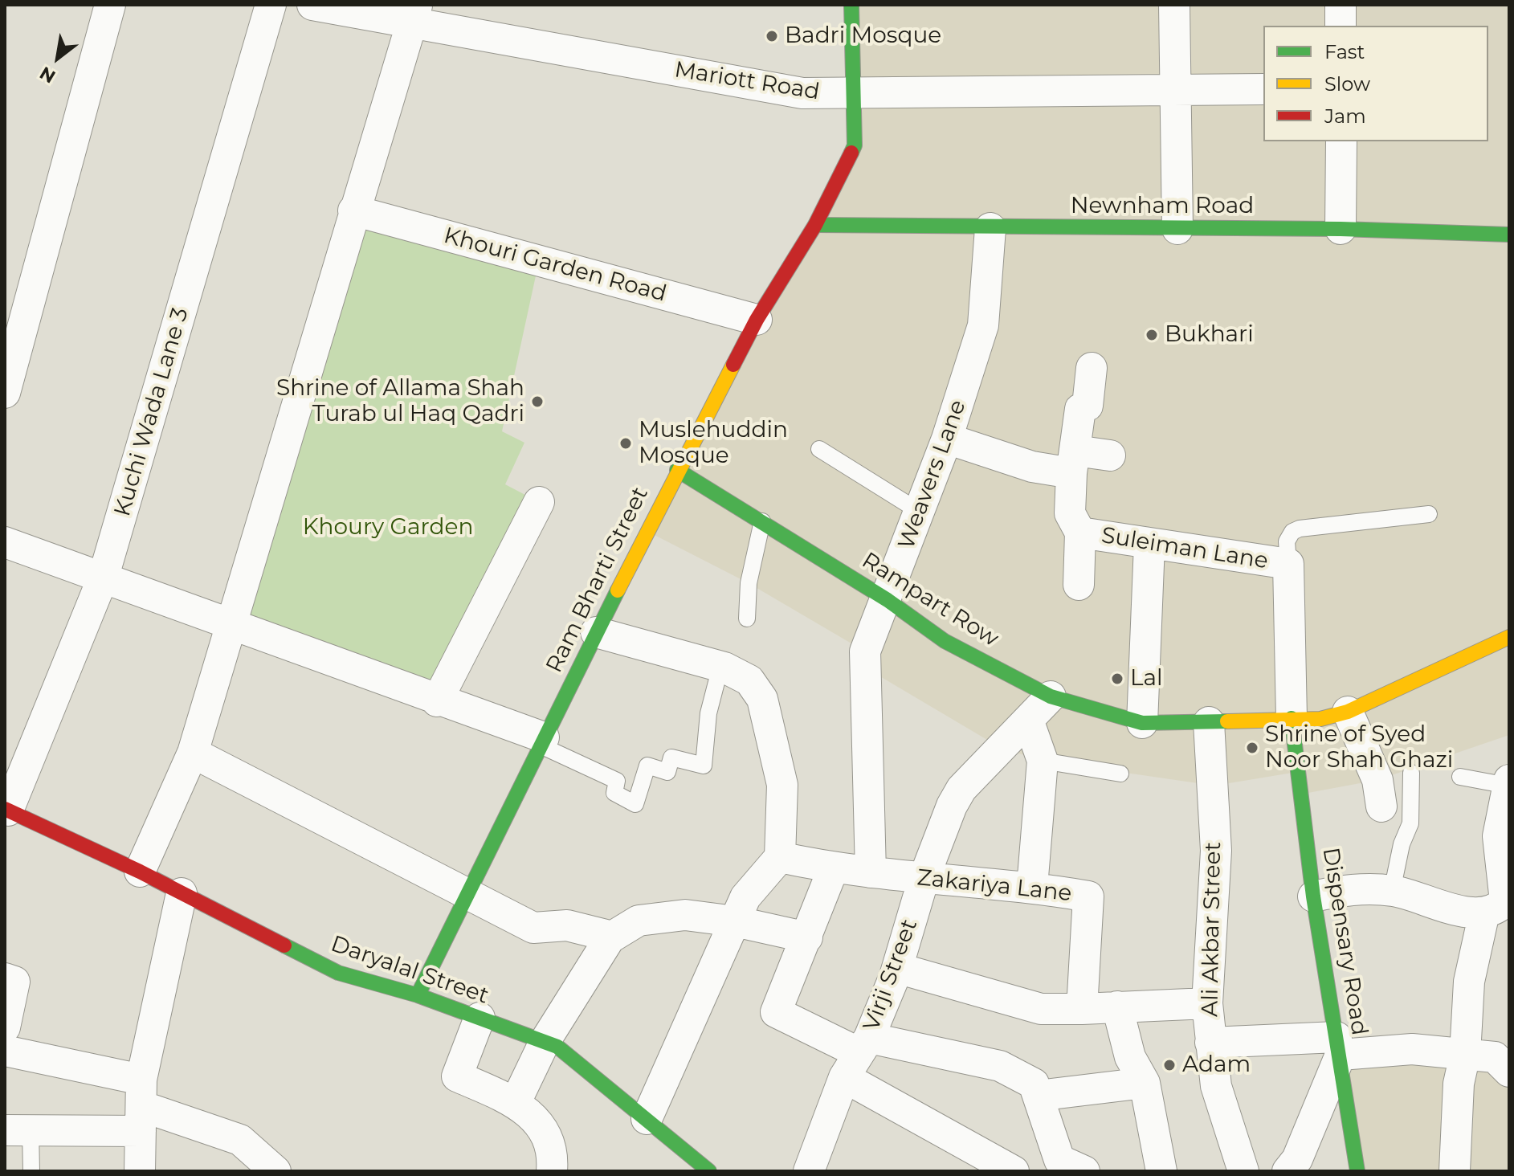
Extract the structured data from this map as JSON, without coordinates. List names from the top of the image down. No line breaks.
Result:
{"streets":{"street":["Mariott Road","Newnham Road","Khouri Garden Road","Kuchi Wada Lane 3","Weavers Lane","Suleiman Lane","Ram Bharti Street","Rampart Row","Zakariya Lane","Ali Akbar Street","Dispensary Road","Daryalal Street","Virji Street"]},"crossings":[["Mariott Road","Ram Bharti Street"],["Newnham Road","Weavers Lane"],["Newnham Road","Ram Bharti Street"],["Khouri Garden Road","Ram Bharti Street"],["Kuchi Wada Lane 3","Daryalal Street"],["Weavers Lane","Rampart Row"],["Weavers Lane","Zakariya Lane"],["Suleiman Lane","Rampart Row"],["Suleiman Lane","Dispensary Road"],["Ram Bharti Street","Rampart Row"],["Ram Bharti Street","Daryalal Street"],["Rampart Row","Ali Akbar Street"],["Rampart Row","Dispensary Road"],["Rampart Row","Virji Street"],["Zakariya Lane","Virji Street"]],"parks":["Khoury Garden"],"places":["Badri Mosque","Bukhari","Shrine of Allama Shah Turab ul Haq Qadri","Muslehuddin Mosque","Lal","Shrine of Syed Noor Shah Ghazi","Adam"],"legend":["Fast","Slow","Jam"],"north":"bottom left"}
